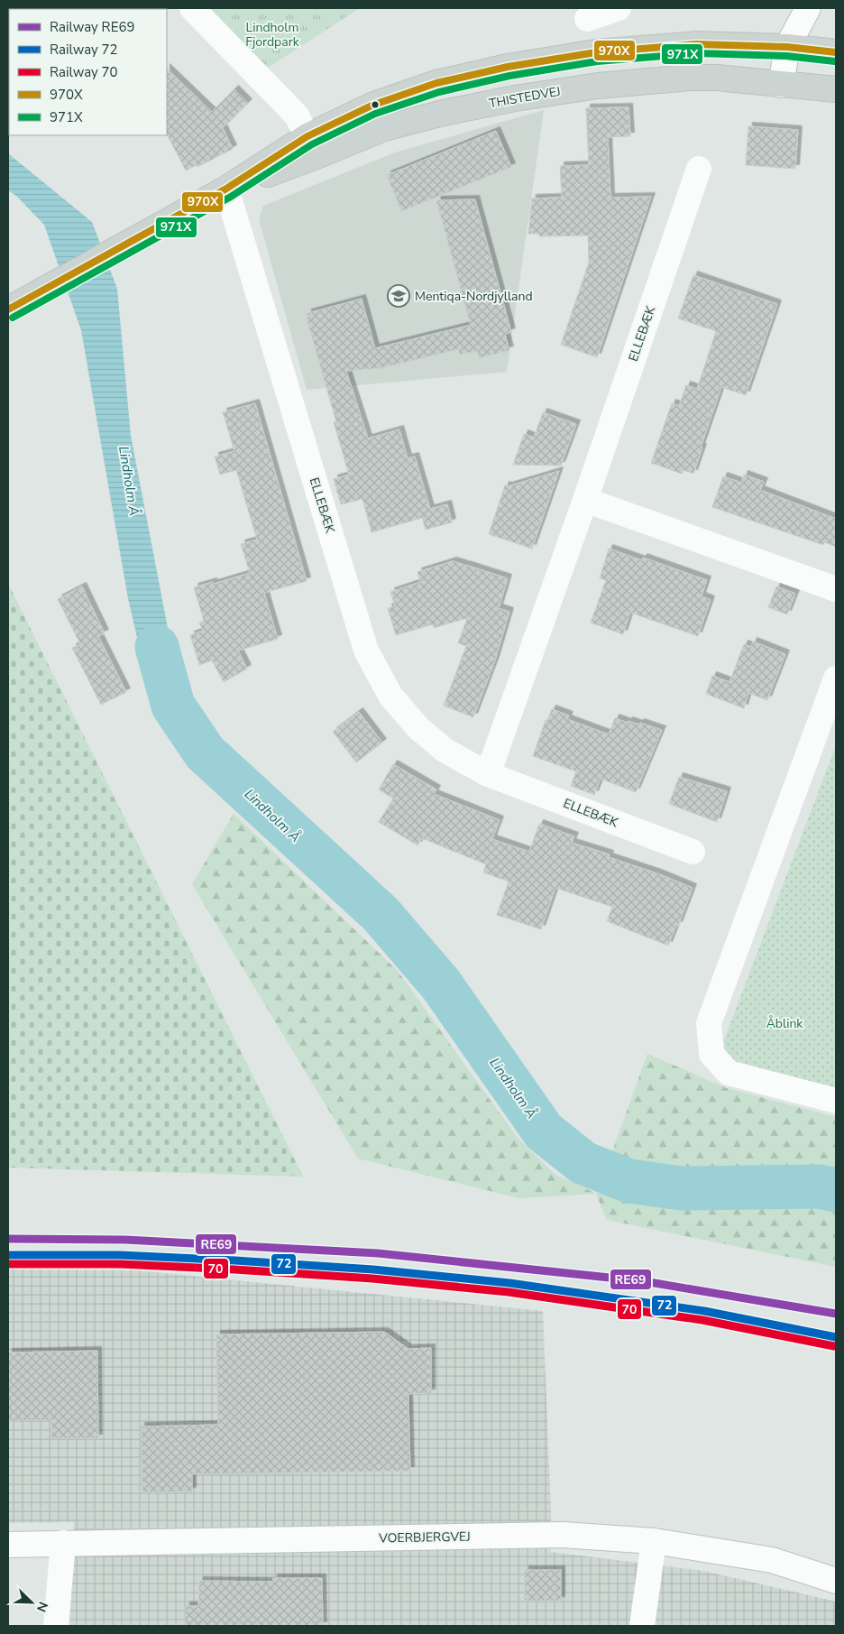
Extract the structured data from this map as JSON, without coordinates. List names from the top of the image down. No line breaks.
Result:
{"streets":{"main road":["THISTEDVEJ"],"street":["ELLEBÆK","VOERBJERGVEJ"]},"crossings":[["THISTEDVEJ","ELLEBÆK"]],"water":["Lindholm Å"],"parks":["Lindholm Fjordpark","Åblink"],"places":{"school or university":["Mentiqa-Nordjylland"]},"lines":["transit line 970X","transit line 971X","rail line RE69","rail line 72","rail line 70"],"legend":["Railway RE69","Railway 72","Railway 70","970X","971X"],"north":"bottom right"}
